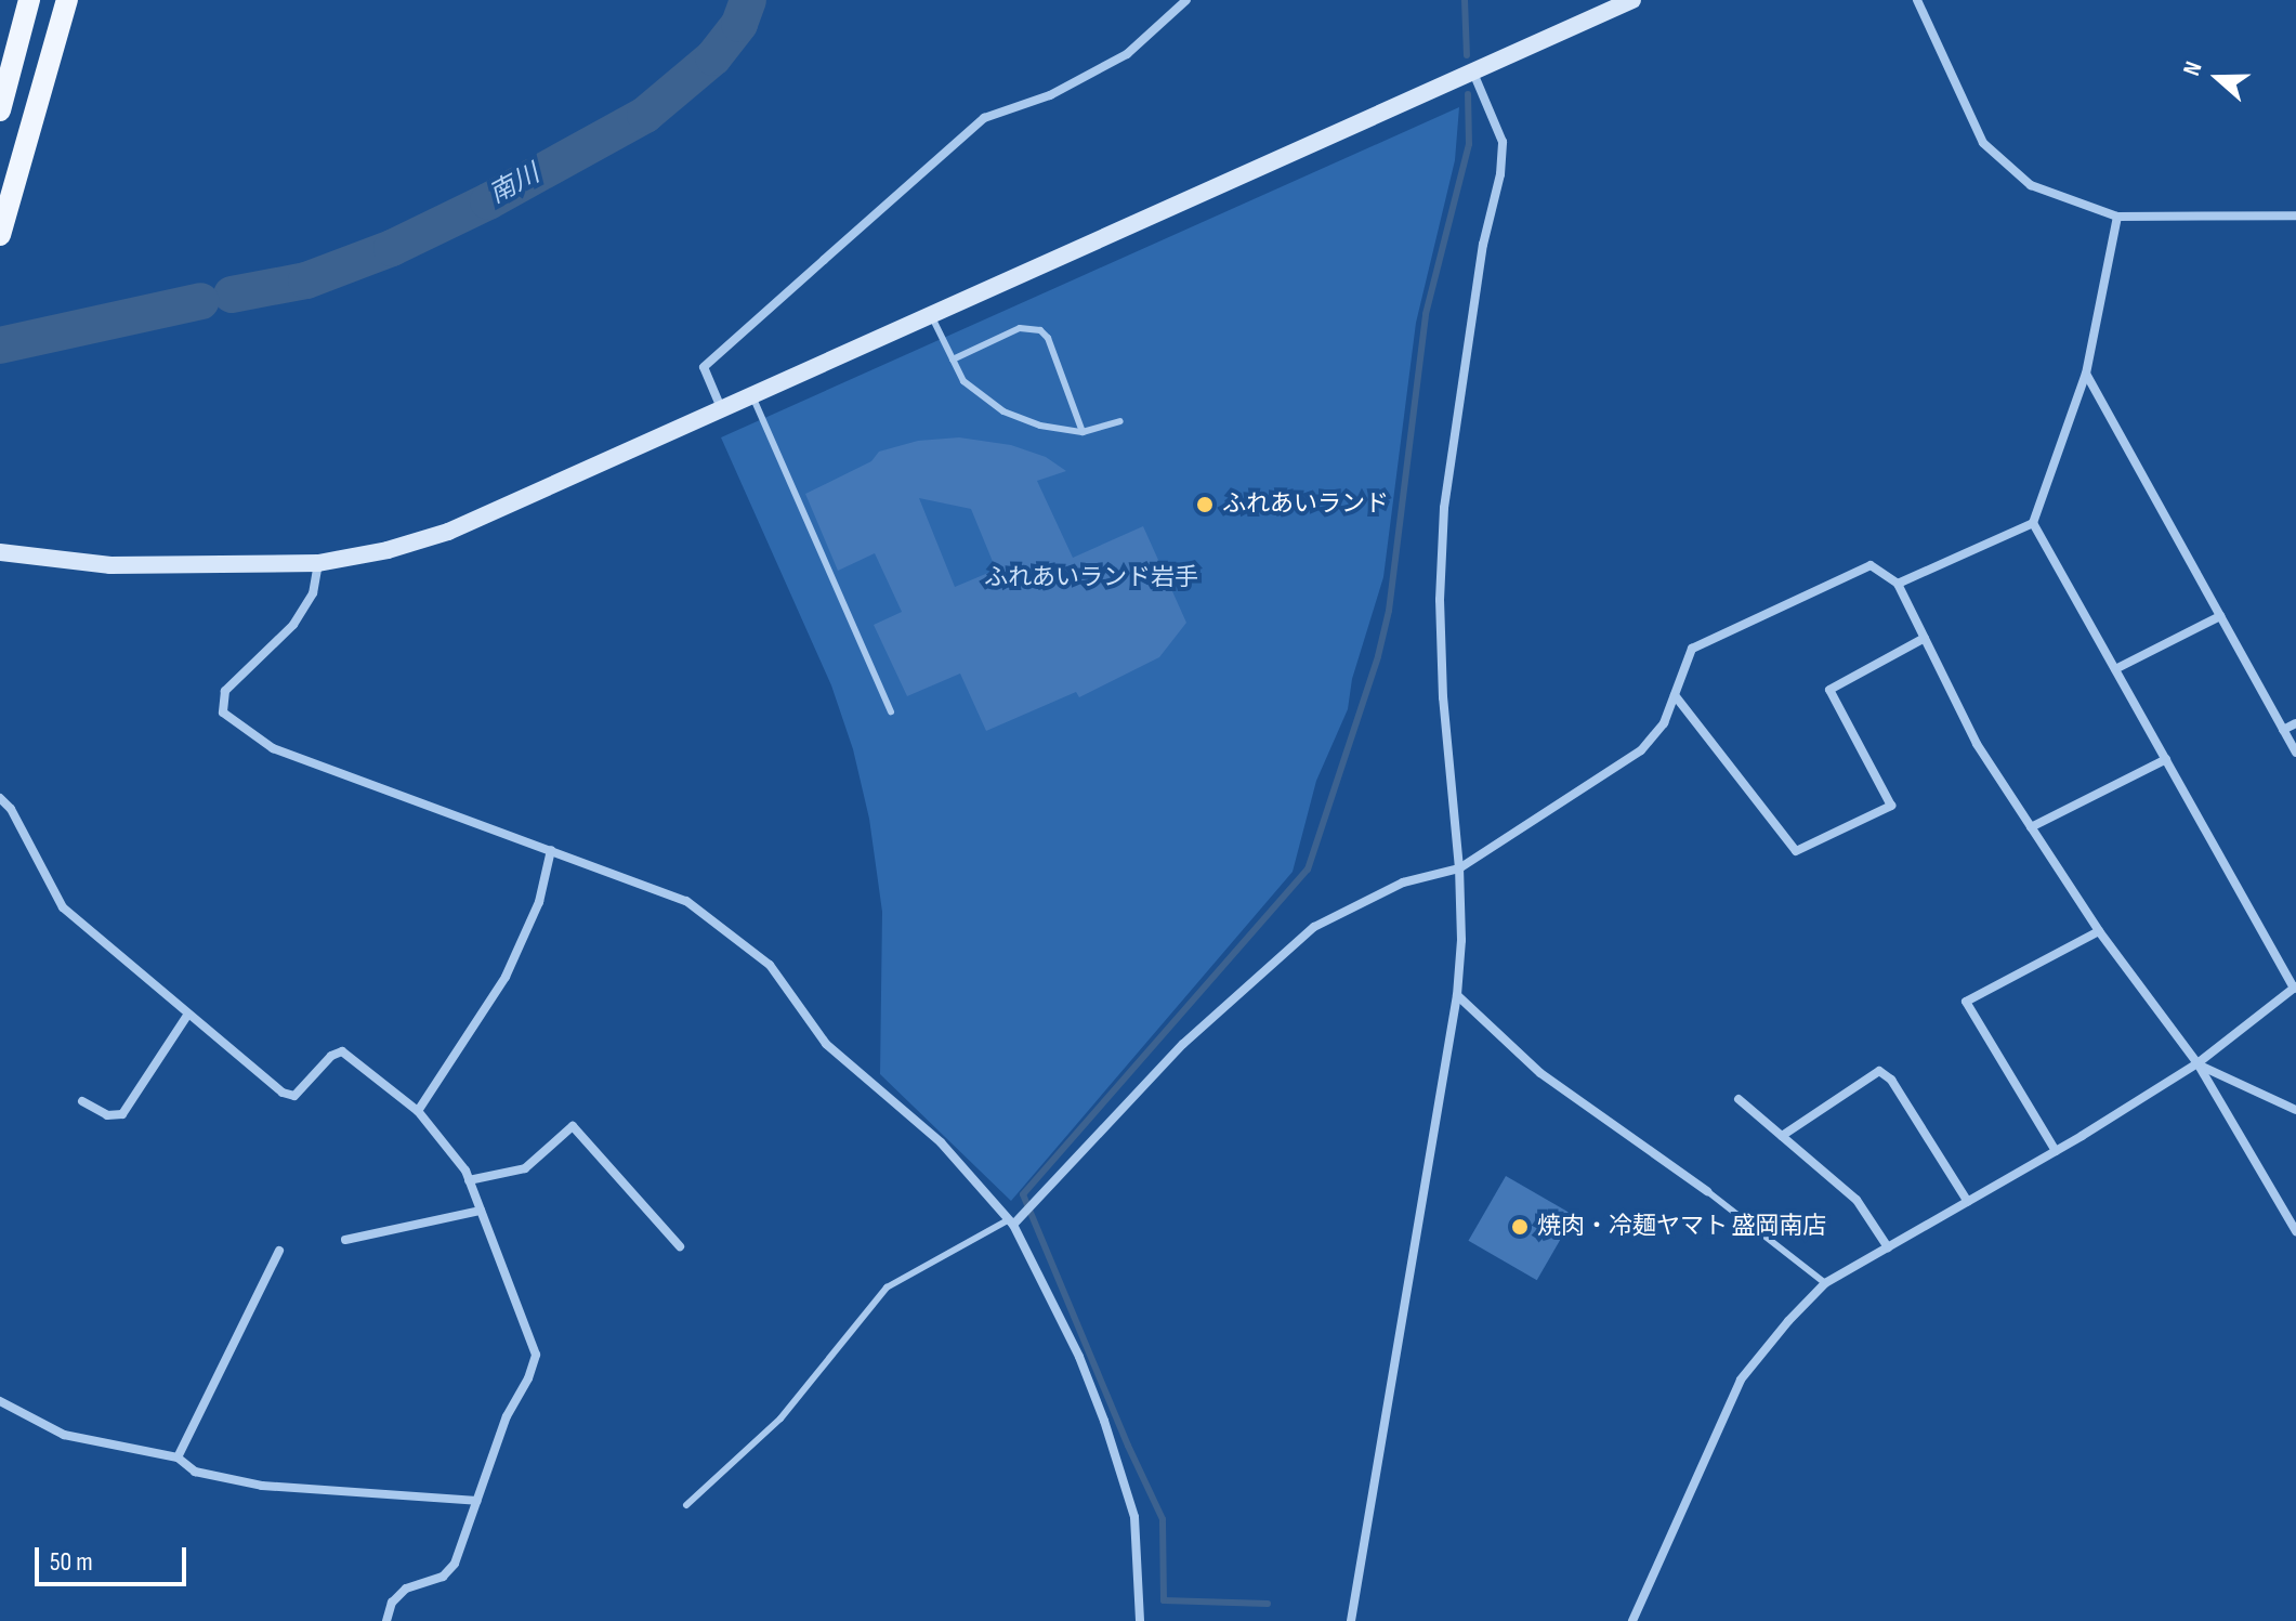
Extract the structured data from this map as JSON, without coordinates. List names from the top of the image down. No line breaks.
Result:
{"water":["南川"],"parks":["ふれあいランド岩手"],"places":["ふれあいランド","焼肉・冷麺ヤマト 盛岡南店"],"scale_bar":"50 m","north":"left"}
